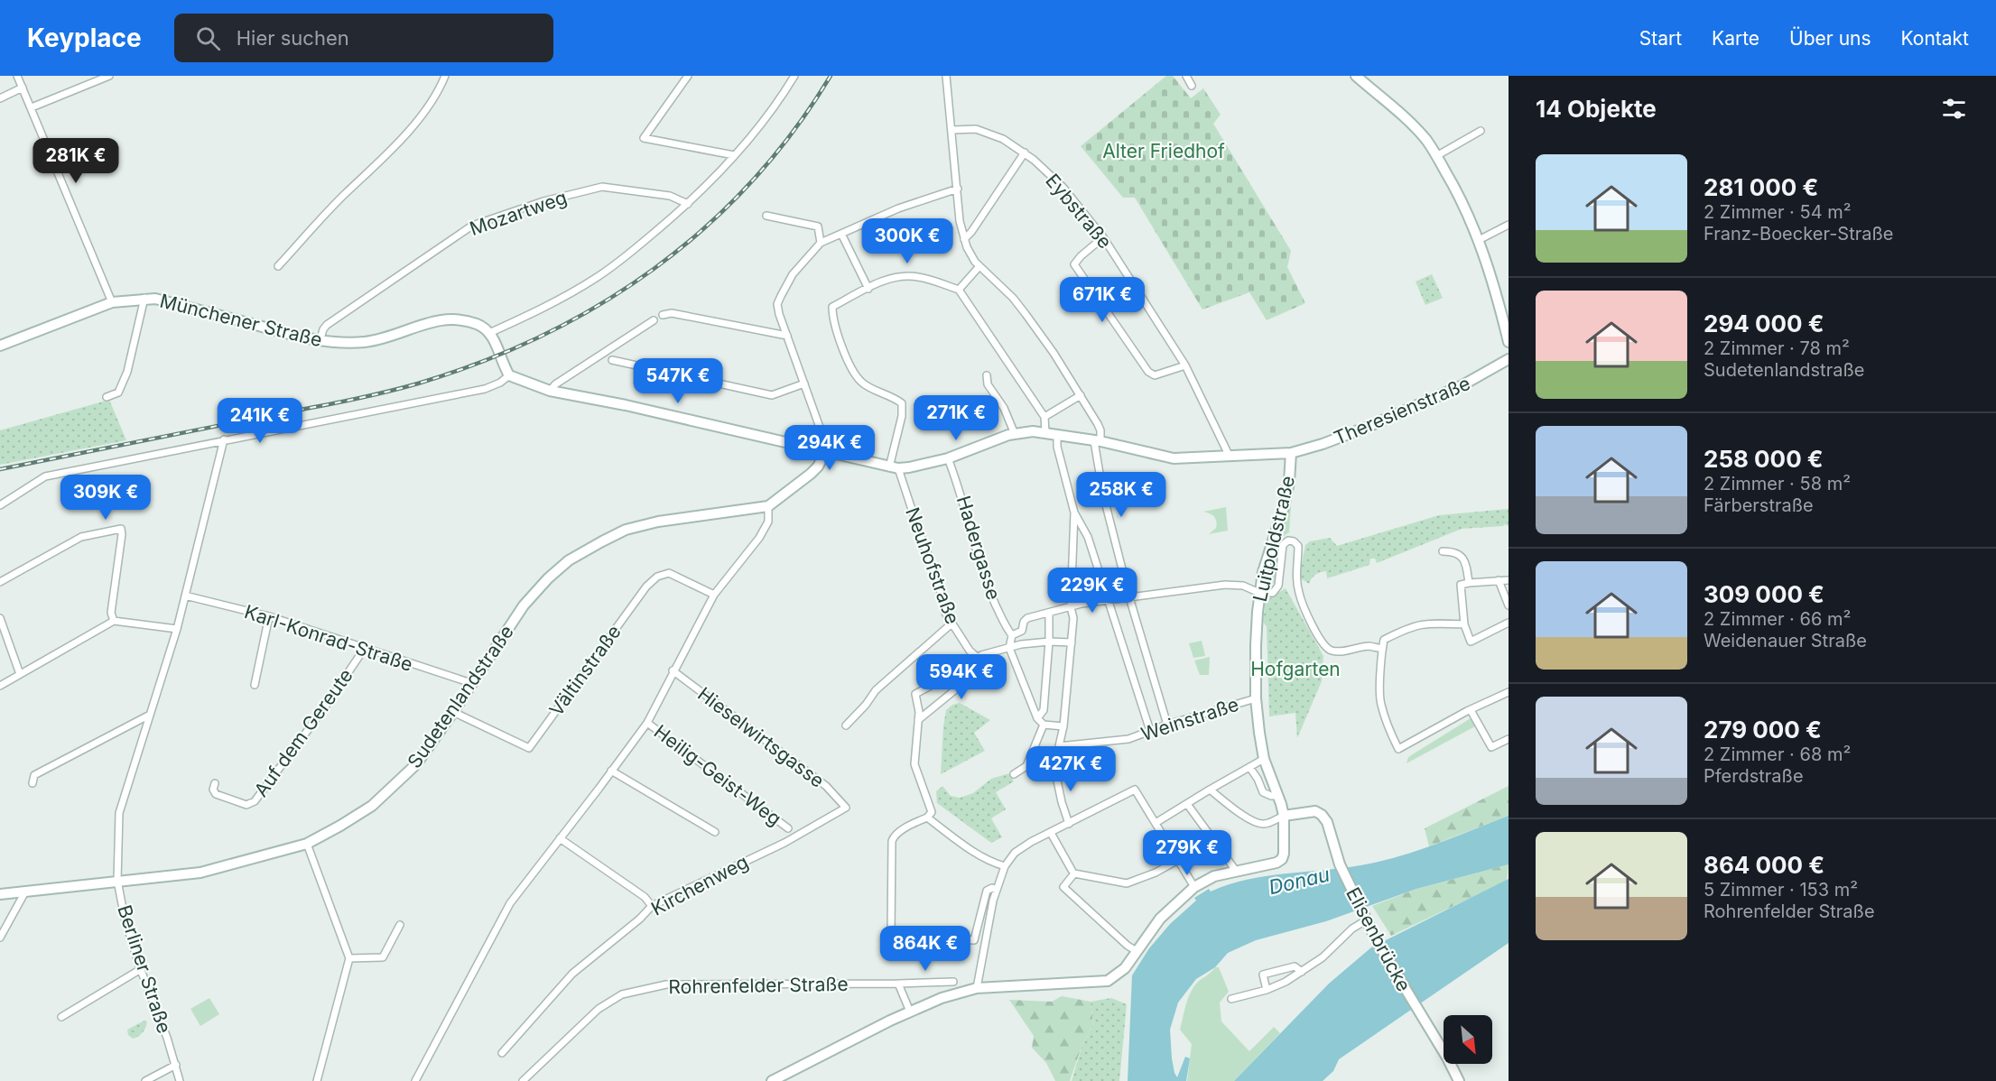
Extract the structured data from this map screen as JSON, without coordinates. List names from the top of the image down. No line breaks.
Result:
{"streets":{"main road":["Münchener Straße","Theresienstraße","Luitpoldstraße","Sudetenlandstraße","Elisenbrücke"],"street":["Eybstraße","Mozartweg","Hadergasse","Neuhofstraße","Karl-Konrad-Straße","Vältinstraße","Weinstraße","Auf dem Gereute","Hieselwirtsgasse","Heilig-Geist-Weg","Kirchenweg","Berliner Straße","Rohrenfelder Straße"]},"crossings":[["Mozartweg","Münchener Straße"],["Theresienstraße","Luitpoldstraße"],["Luitpoldstraße","Weinstraße"],["Luitpoldstraße","Elisenbrücke"],["Karl-Konrad-Straße","Sudetenlandstraße"],["Karl-Konrad-Straße","Auf dem Gereute"],["Karl-Konrad-Straße","Berliner Straße"],["Vältinstraße","Sudetenlandstraße"],["Sudetenlandstraße","Berliner Straße"],["Hieselwirtsgasse","Kirchenweg"]],"water":["Donau"],"parks":["Alter Friedhof","Hofgarten"],"north":"bottom right","page":{"header":"Keyplace","search":"Hier suchen","nav":["Start","Karte","Über uns","Kontakt"],"heading":"14 Objekte","price":["281K €","300K €","671K €","547K €","271K €","241K €","294K €","258K €","309K €","229K €","594K €","427K €","279K €","864K €"],"list":[{"name":"281 000 €","note":"2 Zimmer · 54 m² · Franz-Boecker-Straße"},{"name":"294 000 €","note":"2 Zimmer · 78 m² · Sudetenlandstraße"},{"name":"258 000 €","note":"2 Zimmer · 58 m² · Färberstraße"},{"name":"309 000 €","note":"2 Zimmer · 66 m² · Weidenauer Straße"},{"name":"279 000 €","note":"2 Zimmer · 68 m² · Pferdstraße"},{"name":"864 000 €","note":"5 Zimmer · 153 m² · Rohrenfelder Straße"}]}}
